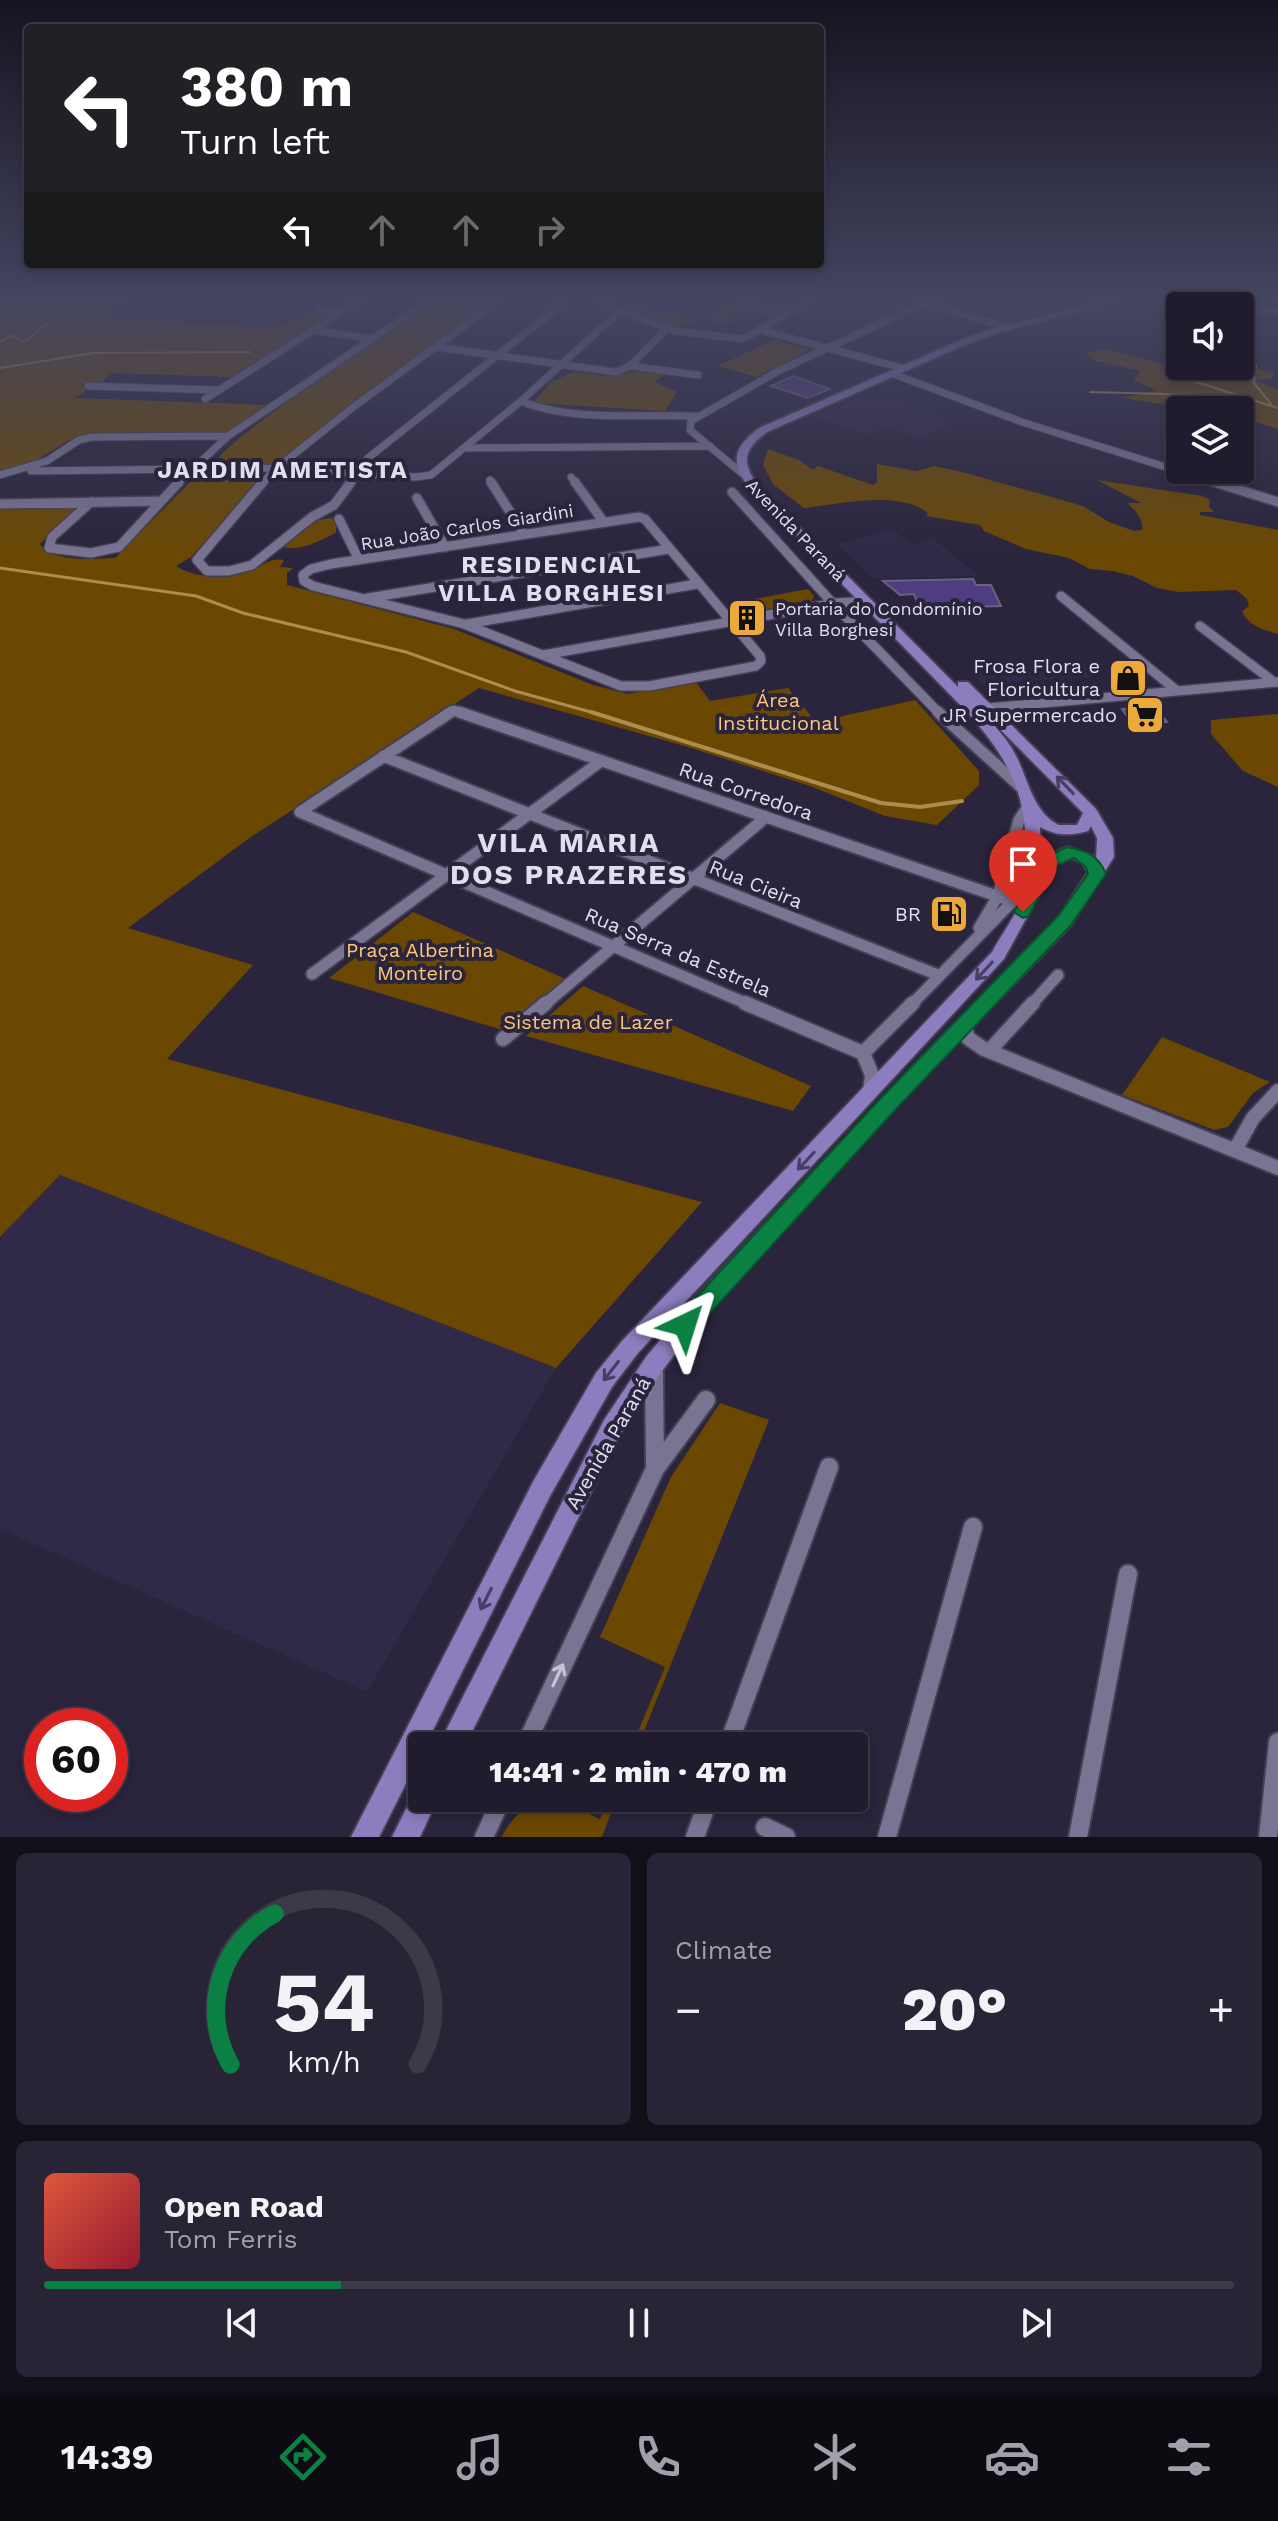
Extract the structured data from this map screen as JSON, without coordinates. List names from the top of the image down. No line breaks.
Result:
{"streets":{"main road":["Avenida Paraná"],"street":["Rua João Carlos Giardini","Rua Corredora","Rua Cieira","Rua Serra da Estrela"]},"crossings":[["Avenida Paraná","Rua Corredora"],["Rua Corredora","Rua Cieira"],["Rua Corredora","Rua Serra da Estrela"],["Rua Cieira","Rua Serra da Estrela"]],"districts":["JARDIM AMETISTA","RESIDENCIAL VILLA BORGHESI","VILA MARIA DOS PRAZERES"],"parks":["Área Institucional","Praça Albertina Monteiro","Sistema de Lazer"],"places":{"building":["Portaria do Condomínio Villa Borghesi"],"shop":["Frosa Flora e Floricultura"],"supermarket":["JR Supermercado"],"fuel station":["BR"]},"page":{"turn":["380 m","Turn left"],"limit":"60","trip":"14:41 · 2 min · 470 m","tile":"Climate","heat":["−","20°","+"],"song":["Open Road","Tom Ferris"],"tabs":"14:39","gauge":["54","km/h"]}}
